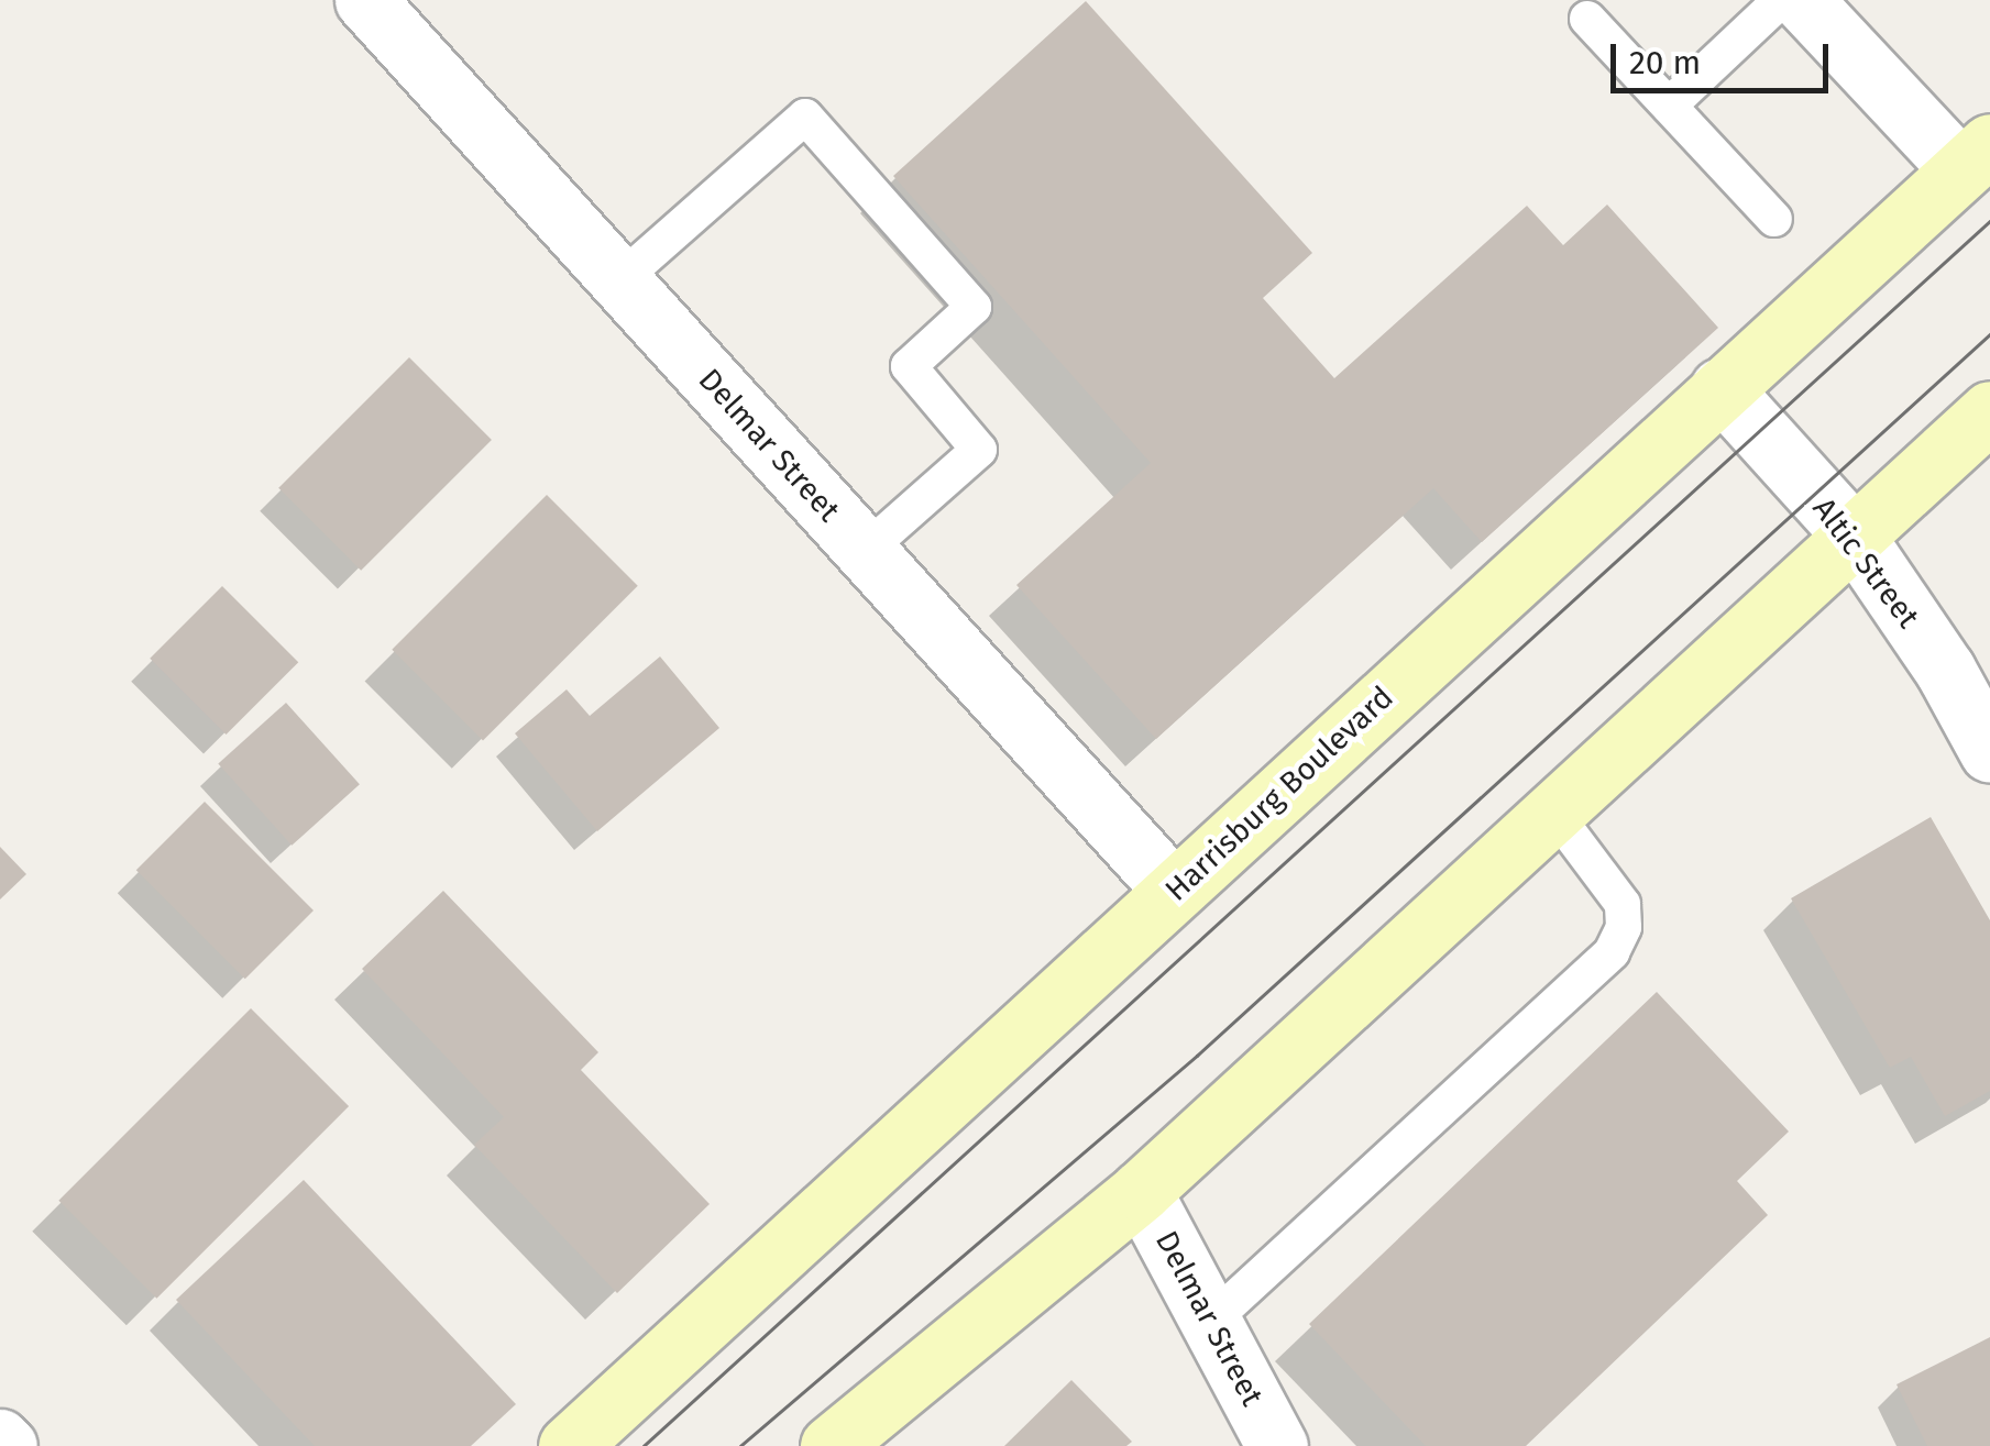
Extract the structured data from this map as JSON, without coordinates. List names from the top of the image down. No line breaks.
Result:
{"streets":{"main road":["Harrisburg Boulevard"],"street":["Delmar Street","Altic Street"]},"crossings":[["Delmar Street","Harrisburg Boulevard"],["Altic Street","Harrisburg Boulevard"]],"scale_bar":"20 m"}
